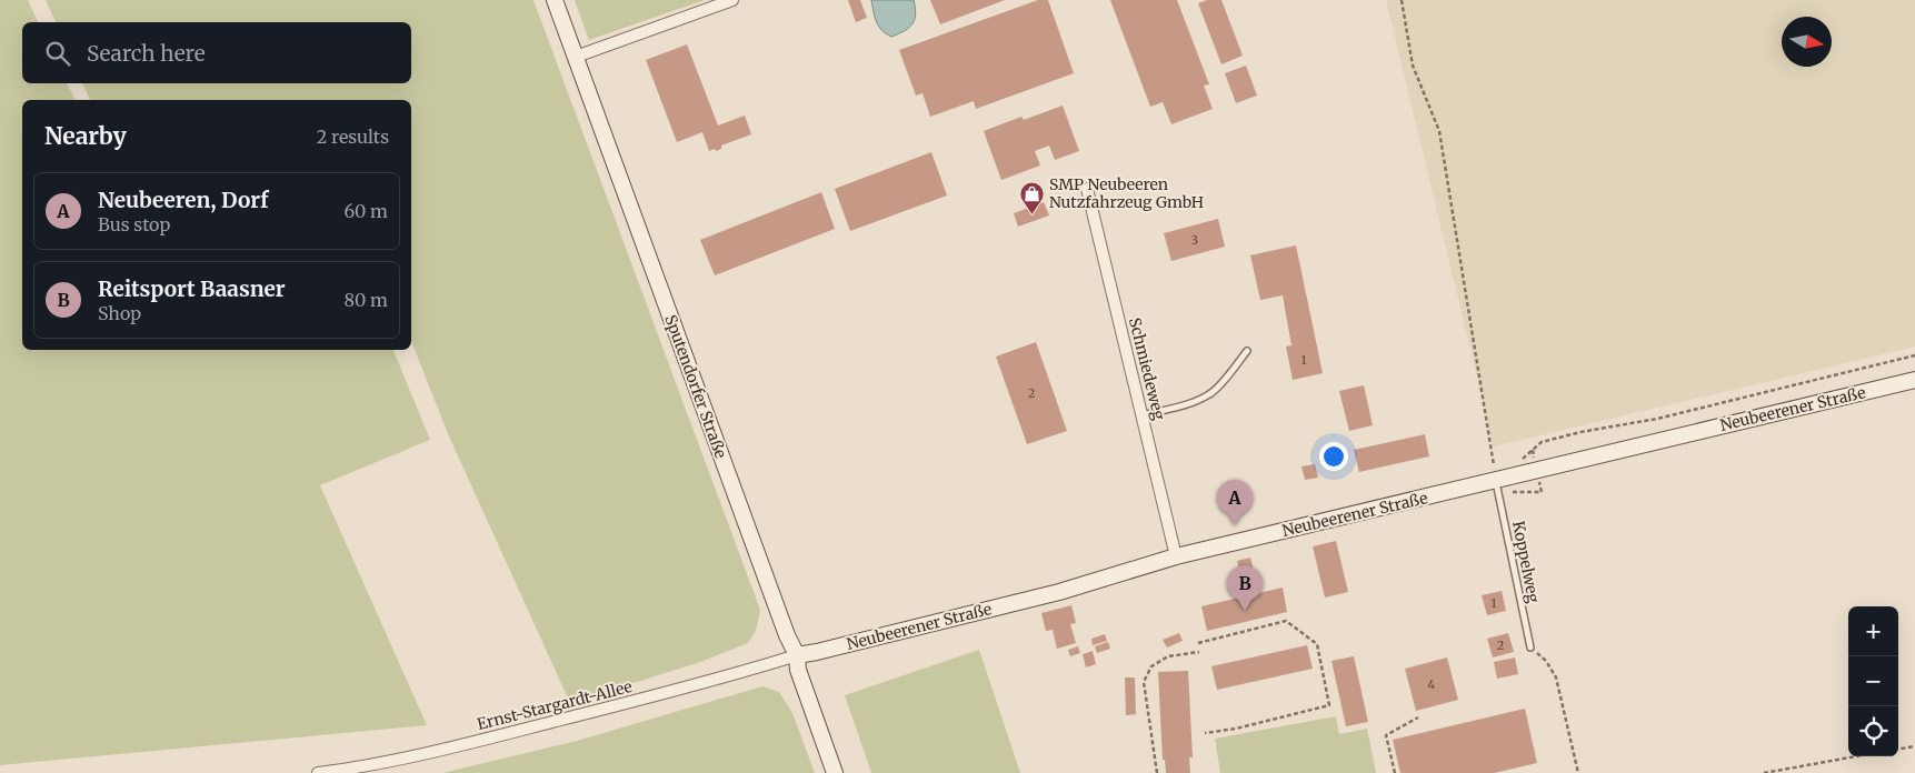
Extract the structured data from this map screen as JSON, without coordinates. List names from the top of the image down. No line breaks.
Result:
{"streets":{"main road":["Sputendorfer Straße","Neubeerener Straße"],"street":["Schmiedeweg","Ernst-Stargardt-Allee"],"lane":["Koppelweg"]},"crossings":[["Schmiedeweg","Neubeerener Straße"],["Sputendorfer Straße","Neubeerener Straße"],["Sputendorfer Straße","Ernst-Stargardt-Allee"],["Neubeerener Straße","Koppelweg"],["Neubeerener Straße","Ernst-Stargardt-Allee"]],"places":{"shop":["SMP Neubeeren Nutzfahrzeug GmbH"]},"house_numbers":["3","1","2","1","2","4"],"north":"right","page":{"search":"Search here","heading":["Nearby","2 results"],"list":[{"mark":"A","name":"Neubeeren, Dorf","note":"Bus stop","value":"60 m"},{"mark":"B","name":"Reitsport Baasner","note":"Shop","value":"80 m"}],"pins":["A","B"],"map_buttons":["+","−"]}}
